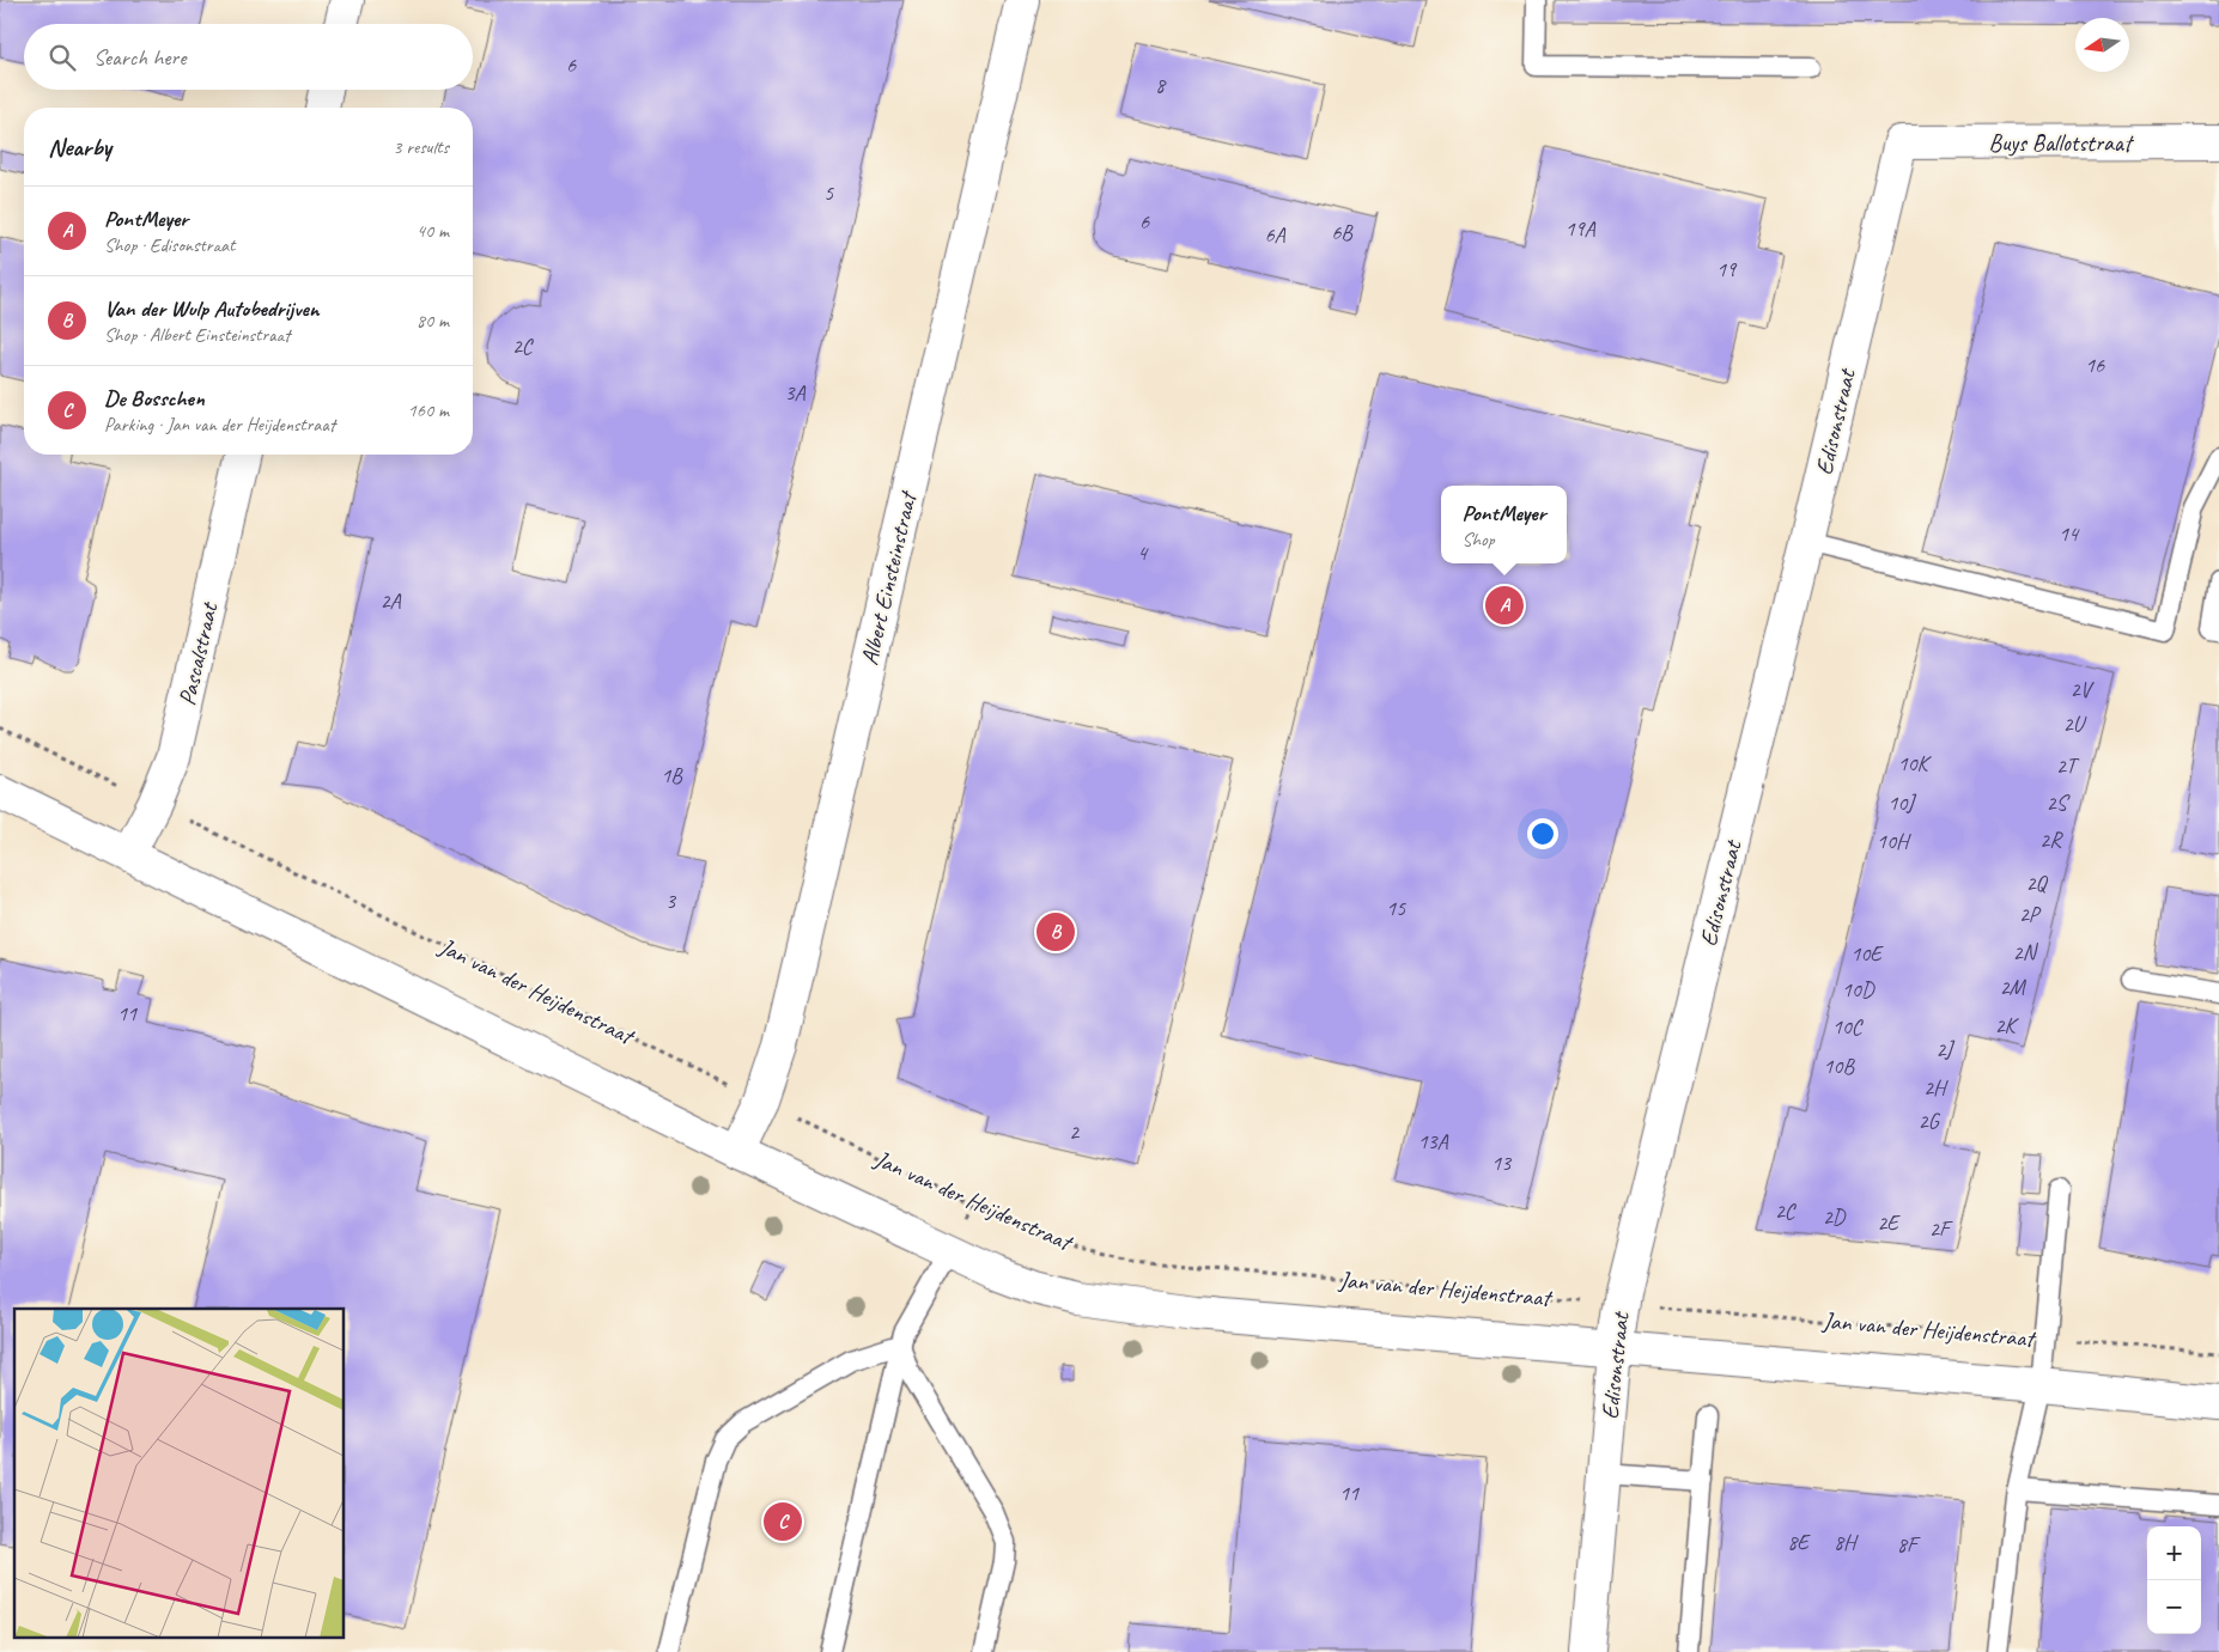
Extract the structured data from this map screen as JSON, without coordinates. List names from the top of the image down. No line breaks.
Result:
{"streets":{"street":["Buys Ballotstraat","Edisonstraat","Albert Einsteinstraat","Pascalstraat","Jan van der Heijdenstraat"]},"crossings":[["Buys Ballotstraat","Edisonstraat"],["Edisonstraat","Jan van der Heijdenstraat"],["Albert Einsteinstraat","Jan van der Heijdenstraat"],["Pascalstraat","Jan van der Heijdenstraat"]],"house_numbers":["6","8","5","6","19A","6B","6A","19","2C","16","3A","14","4","2A","2V","2U","10K","2T","1B","10J","2S","2R","10H","2Q","3","15","2P","2N","10E","2M","10D","11","2K","10C","2J","10B","2H","2G","2","13A","13","2C","2D","2E","2F","11","8E","8H","8F"],"north":"left","page":{"search":"Search here","heading":["Nearby","3 results"],"list":[{"mark":"A","name":"PontMeyer","note":"Shop · Edisonstraat","value":"40 m"},{"mark":"B","name":"Van der Wulp Autobedrijven","note":"Shop · Albert Einsteinstraat","value":"80 m"},{"mark":"C","name":"De Bosschen","note":"Parking · Jan van der Heijdenstraat","value":"160 m"}],"popup":["PontMeyer","Shop"],"pins":["A","B","C"],"map_buttons":["+","−"]}}
